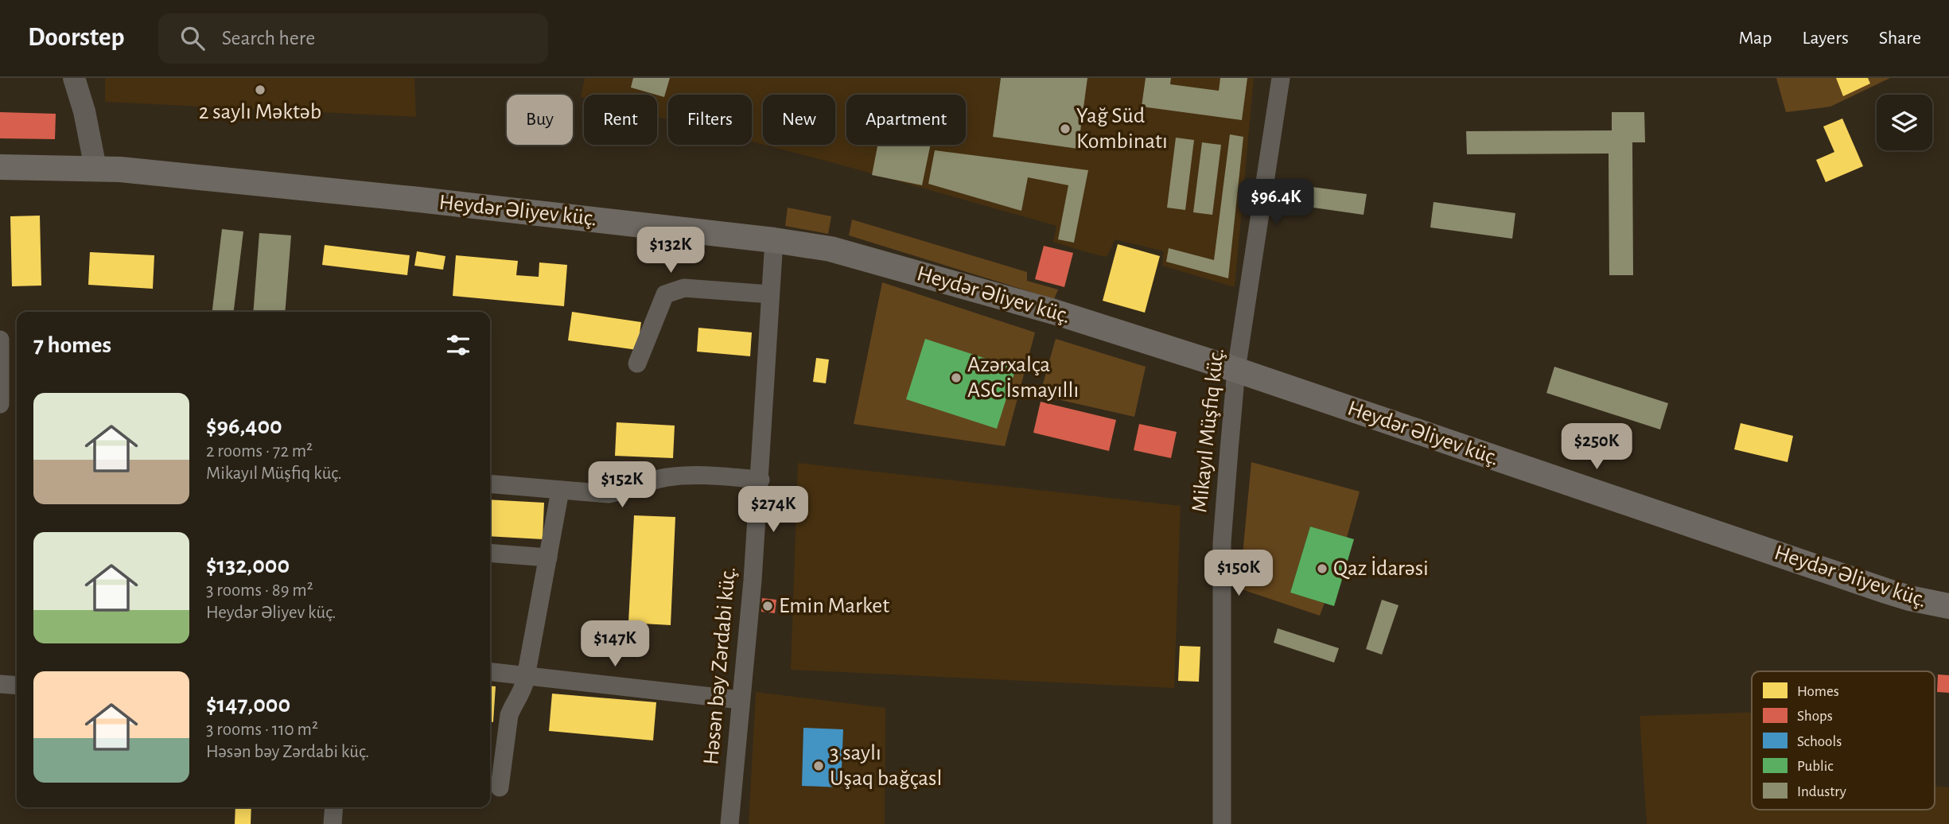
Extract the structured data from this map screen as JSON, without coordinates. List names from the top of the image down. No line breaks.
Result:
{"streets":{"main road":["Heydər Əliyev küç."],"street":["Mikayıl Müşfiq küç.","Həsən bəy Zərdabi küç."]},"crossings":[["Heydər Əliyev küç.","Mikayıl Müşfiq küç."],["Heydər Əliyev küç.","Həsən bəy Zərdabi küç."]],"places":["2 saylı Məktəb","Yağ Süd Kombinatı","Azərxalça ASC İsmayıllı","Qaz İdarəsi","Emin Market","3 saylı Uşaq bağçasl"],"legend":["Homes","Shops","Schools","Public","Industry"],"page":{"header":"Doorstep","search":"Search here","nav":["Map","Layers","Share"],"chip":["Buy","Rent","Filters","New","Apartment"],"price":["$96.4K","$132K","$250K","$152K","$274K","$150K","$147K"],"heading":"7 homes","list":[{"name":"$96,400","note":"2 rooms · 72 m² · Mikayıl Müşfiq küç."},{"name":"$132,000","note":"3 rooms · 89 m² · Heydər Əliyev küç."},{"name":"$147,000","note":"3 rooms · 110 m² · Həsən bəy Zərdabi küç."}]}}
